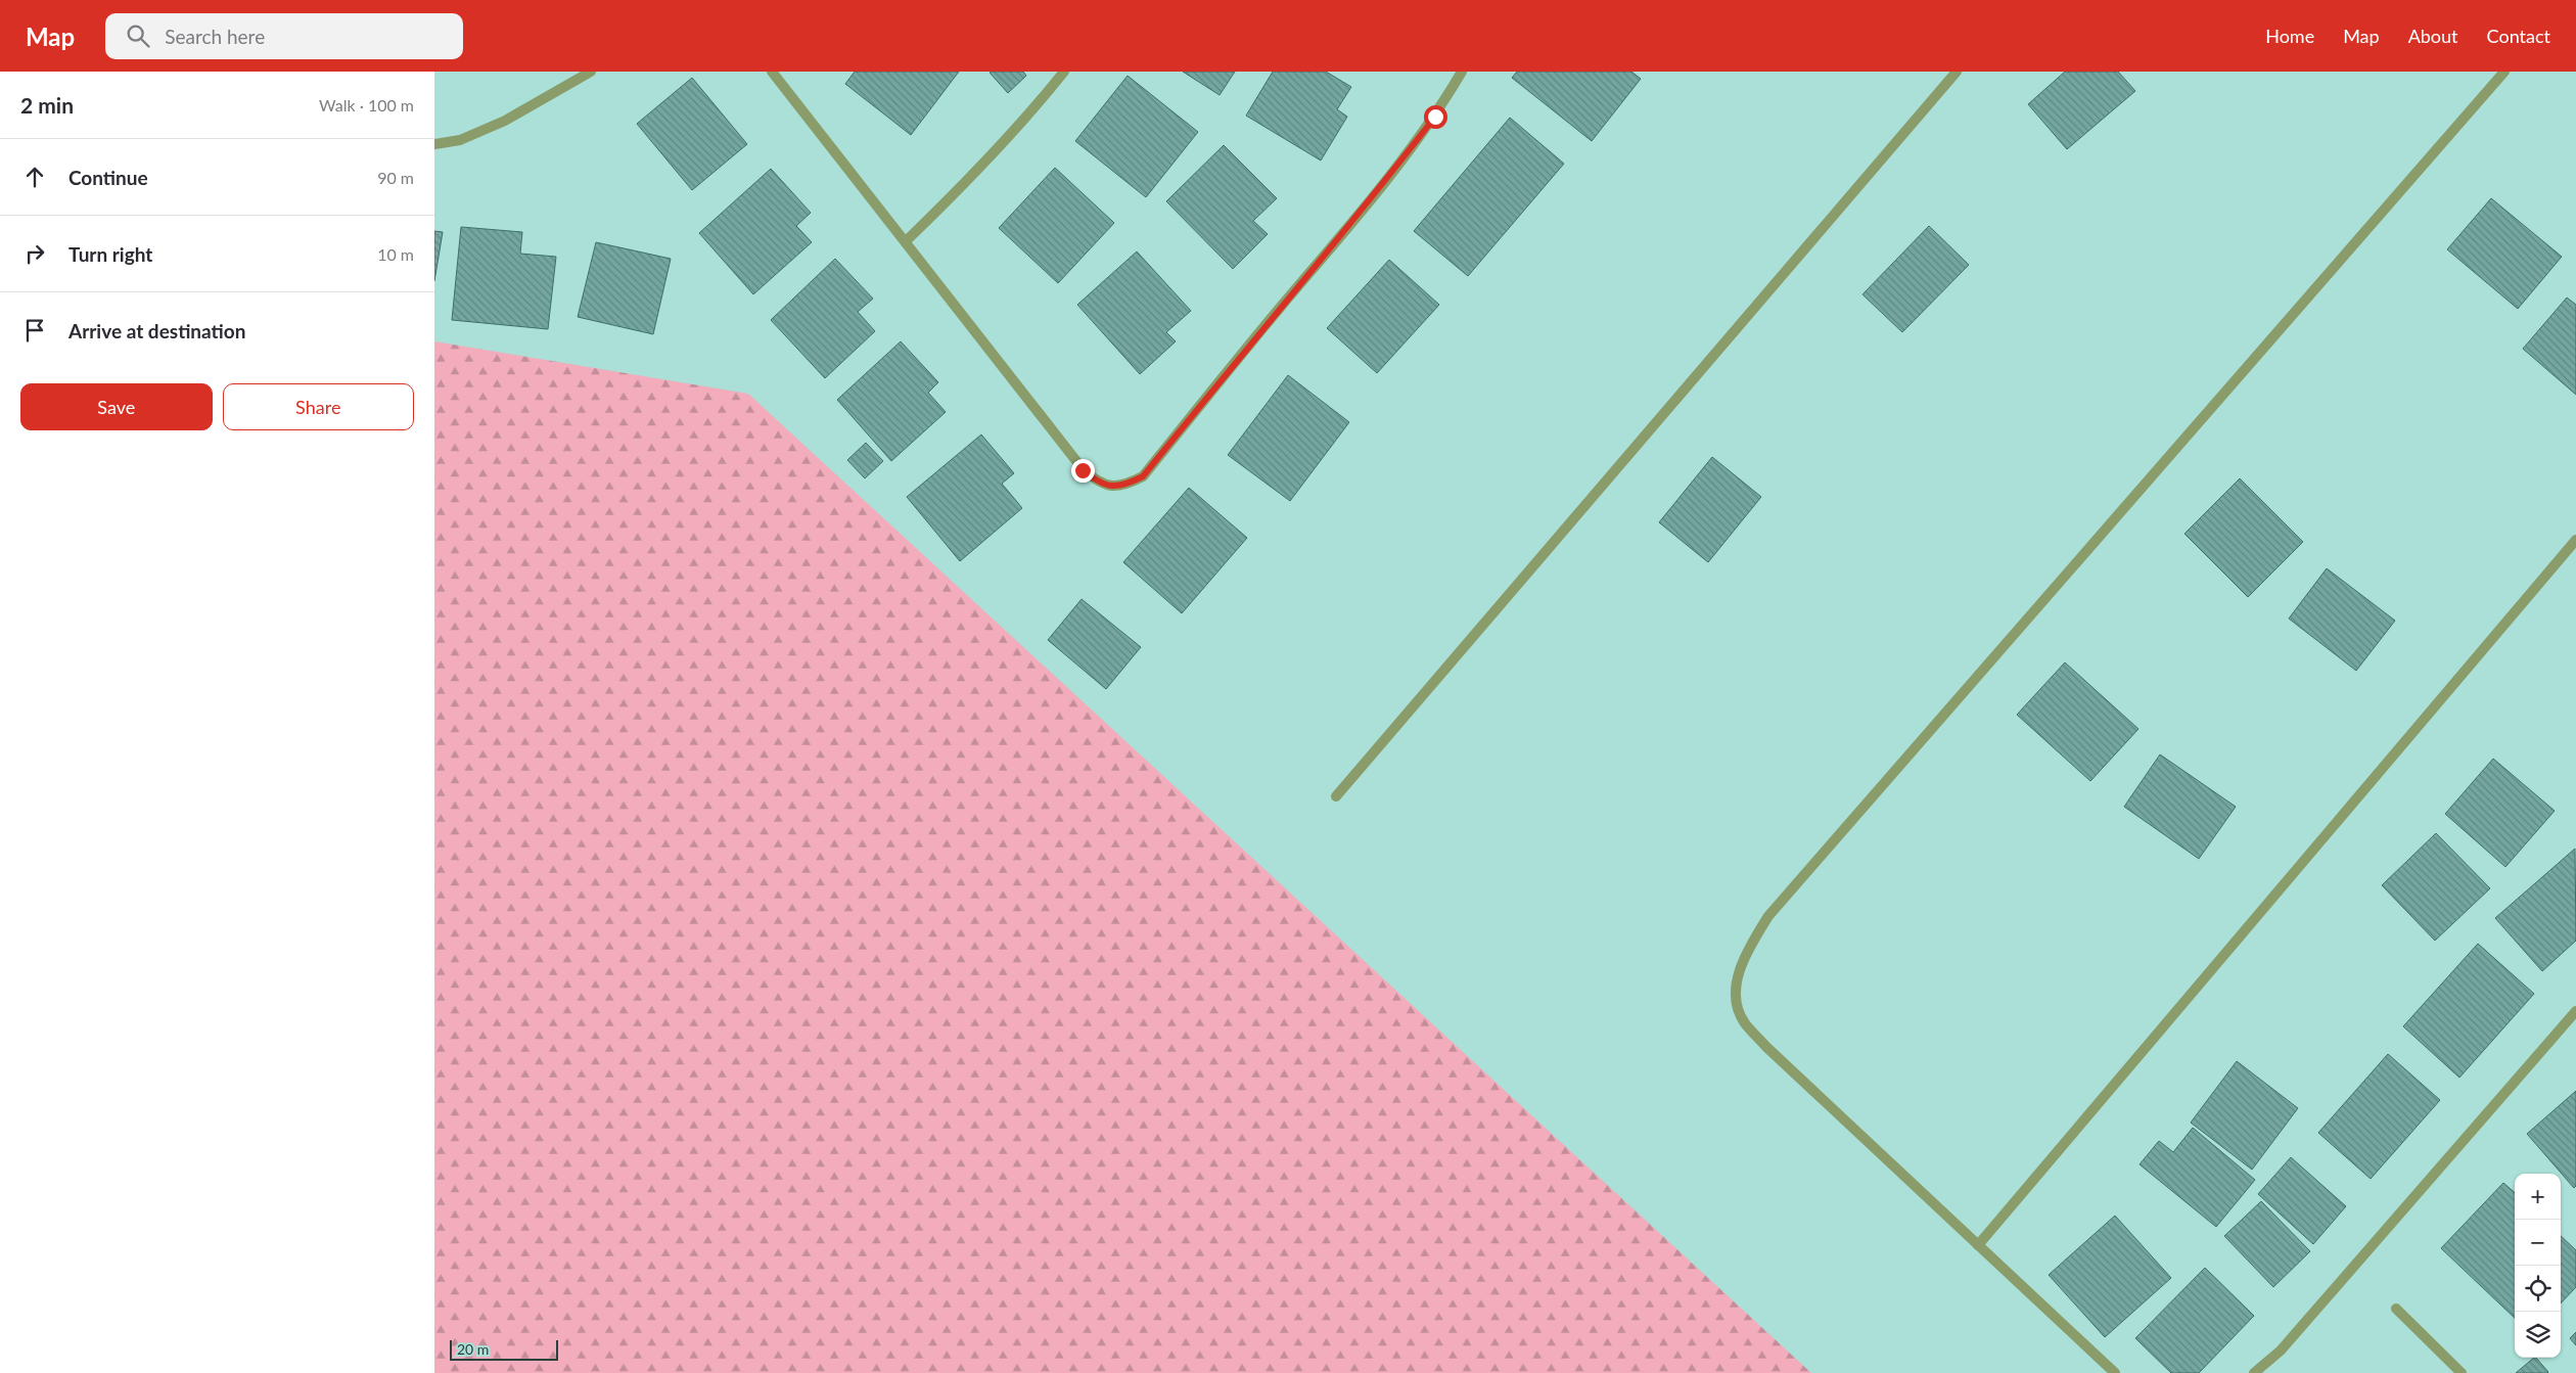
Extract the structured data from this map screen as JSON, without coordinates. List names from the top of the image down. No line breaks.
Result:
{"scale_bar":"20 m","page":{"header":"Map","search":"Search here","nav":["Home","Map","About","Contact"],"heading":["2 min","Walk · 100 m"],"list":[["Continue","90 m"],["Turn right","10 m"],"Arrive at destination"],"buttons":["Save","Share"],"map_buttons":["+","−"],"scale":"20 m"}}
